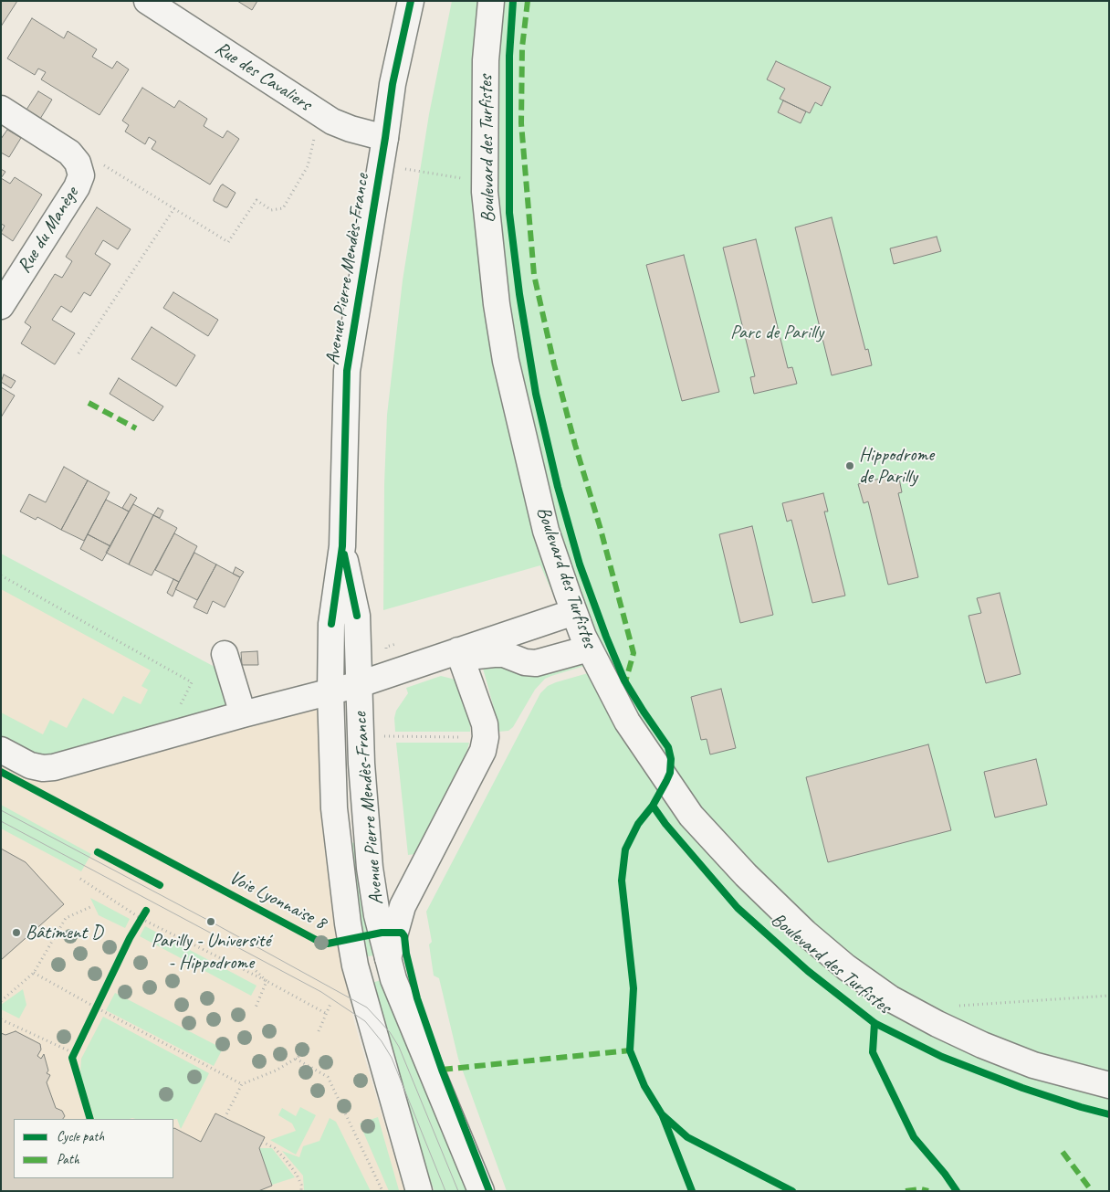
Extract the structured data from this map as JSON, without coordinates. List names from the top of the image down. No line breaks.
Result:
{"streets":{"main road":["Rue des Cavaliers","Boulevard des Turfistes","Rue du Manège","Avenue Pierre Mendès-France"],"cycle path":["Voie Lyonnaise 8"]},"crossings":[["Rue des Cavaliers","Avenue Pierre Mendès-France"]],"parks":["Parc de Parilly"],"places":["Hippodrome de Parilly","Parilly - Université - Hippodrome","Bâtiment D"],"legend":["Cycle path","Path"]}
